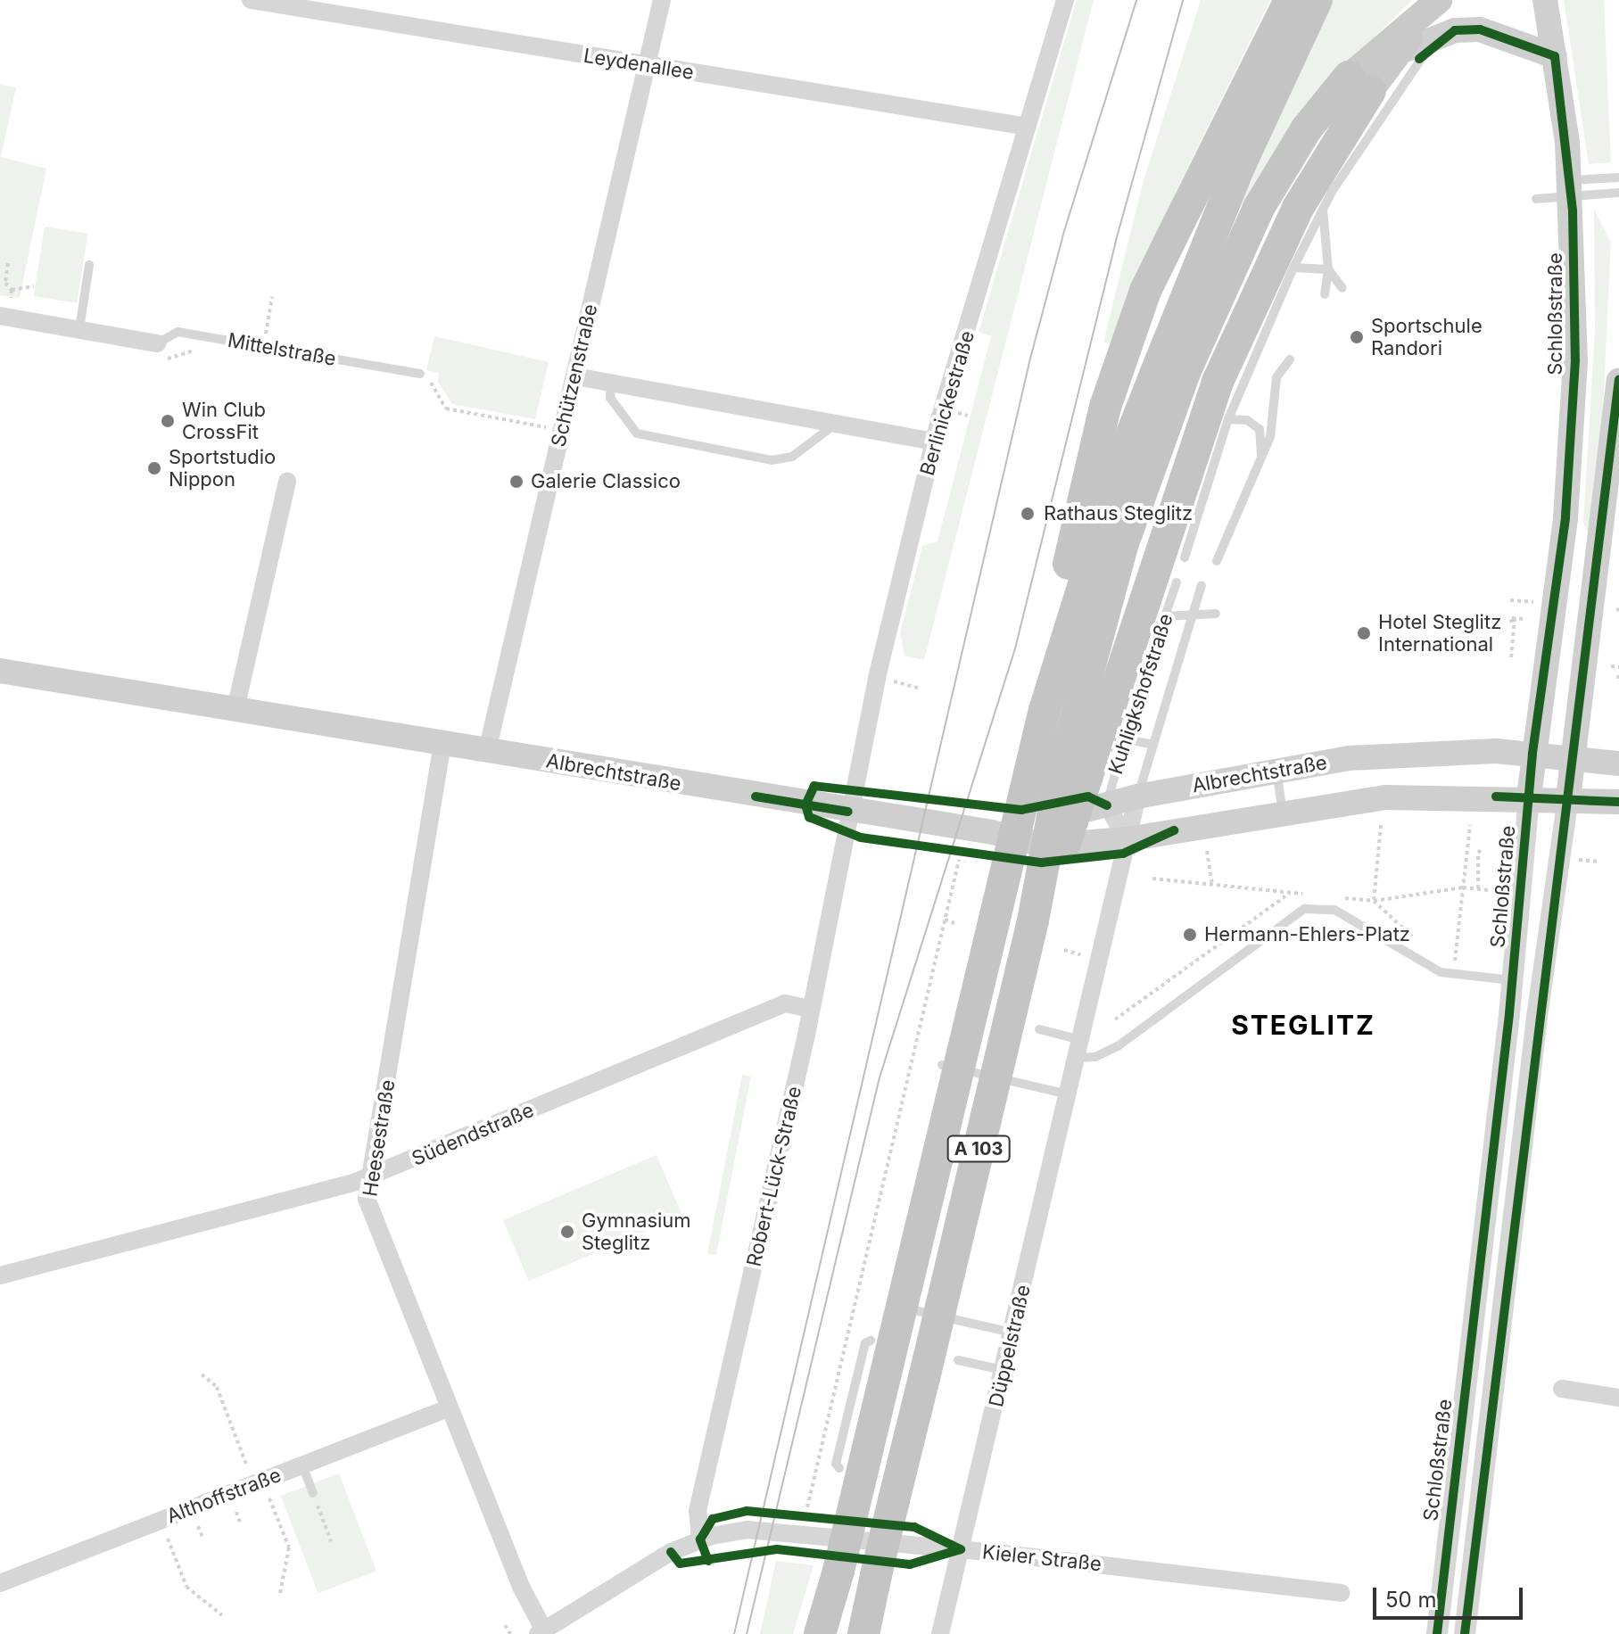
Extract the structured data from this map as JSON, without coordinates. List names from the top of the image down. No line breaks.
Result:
{"streets":{"highway":["A 103"],"main road":["Schloßstraße","Albrechtstraße"],"street":["Leydenallee","Mittelstraße","Schützenstraße","Berlinickestraße","Südendstraße","Heesestraße","Robert-Lück-Straße","Düppelstraße","Althoffstraße","Kieler Straße"],"lane":["Kuhligkshofstraße"]},"crossings":[["Leydenallee","Schützenstraße"],["Leydenallee","Berlinickestraße"],["Schloßstraße","Albrechtstraße"],["Schützenstraße","Albrechtstraße"],["Berlinickestraße","Albrechtstraße"],["Berlinickestraße","Robert-Lück-Straße"],["Kuhligkshofstraße","Albrechtstraße"],["Kuhligkshofstraße","Düppelstraße"],["Albrechtstraße","Heesestraße"],["Albrechtstraße","Robert-Lück-Straße"],["Albrechtstraße","Düppelstraße"],["Südendstraße","Heesestraße"],["Südendstraße","Robert-Lück-Straße"],["Heesestraße","Althoffstraße"],["Heesestraße","Kieler Straße"],["Robert-Lück-Straße","Kieler Straße"],["Düppelstraße","Kieler Straße"]],"districts":["STEGLITZ"],"places":["Sportschule Randori","Win Club CrossFit","Sportstudio Nippon","Galerie Classico","Rathaus Steglitz","Hotel Steglitz International","Hermann-Ehlers-Platz","Gymnasium Steglitz"],"scale_bar":"50 m"}
